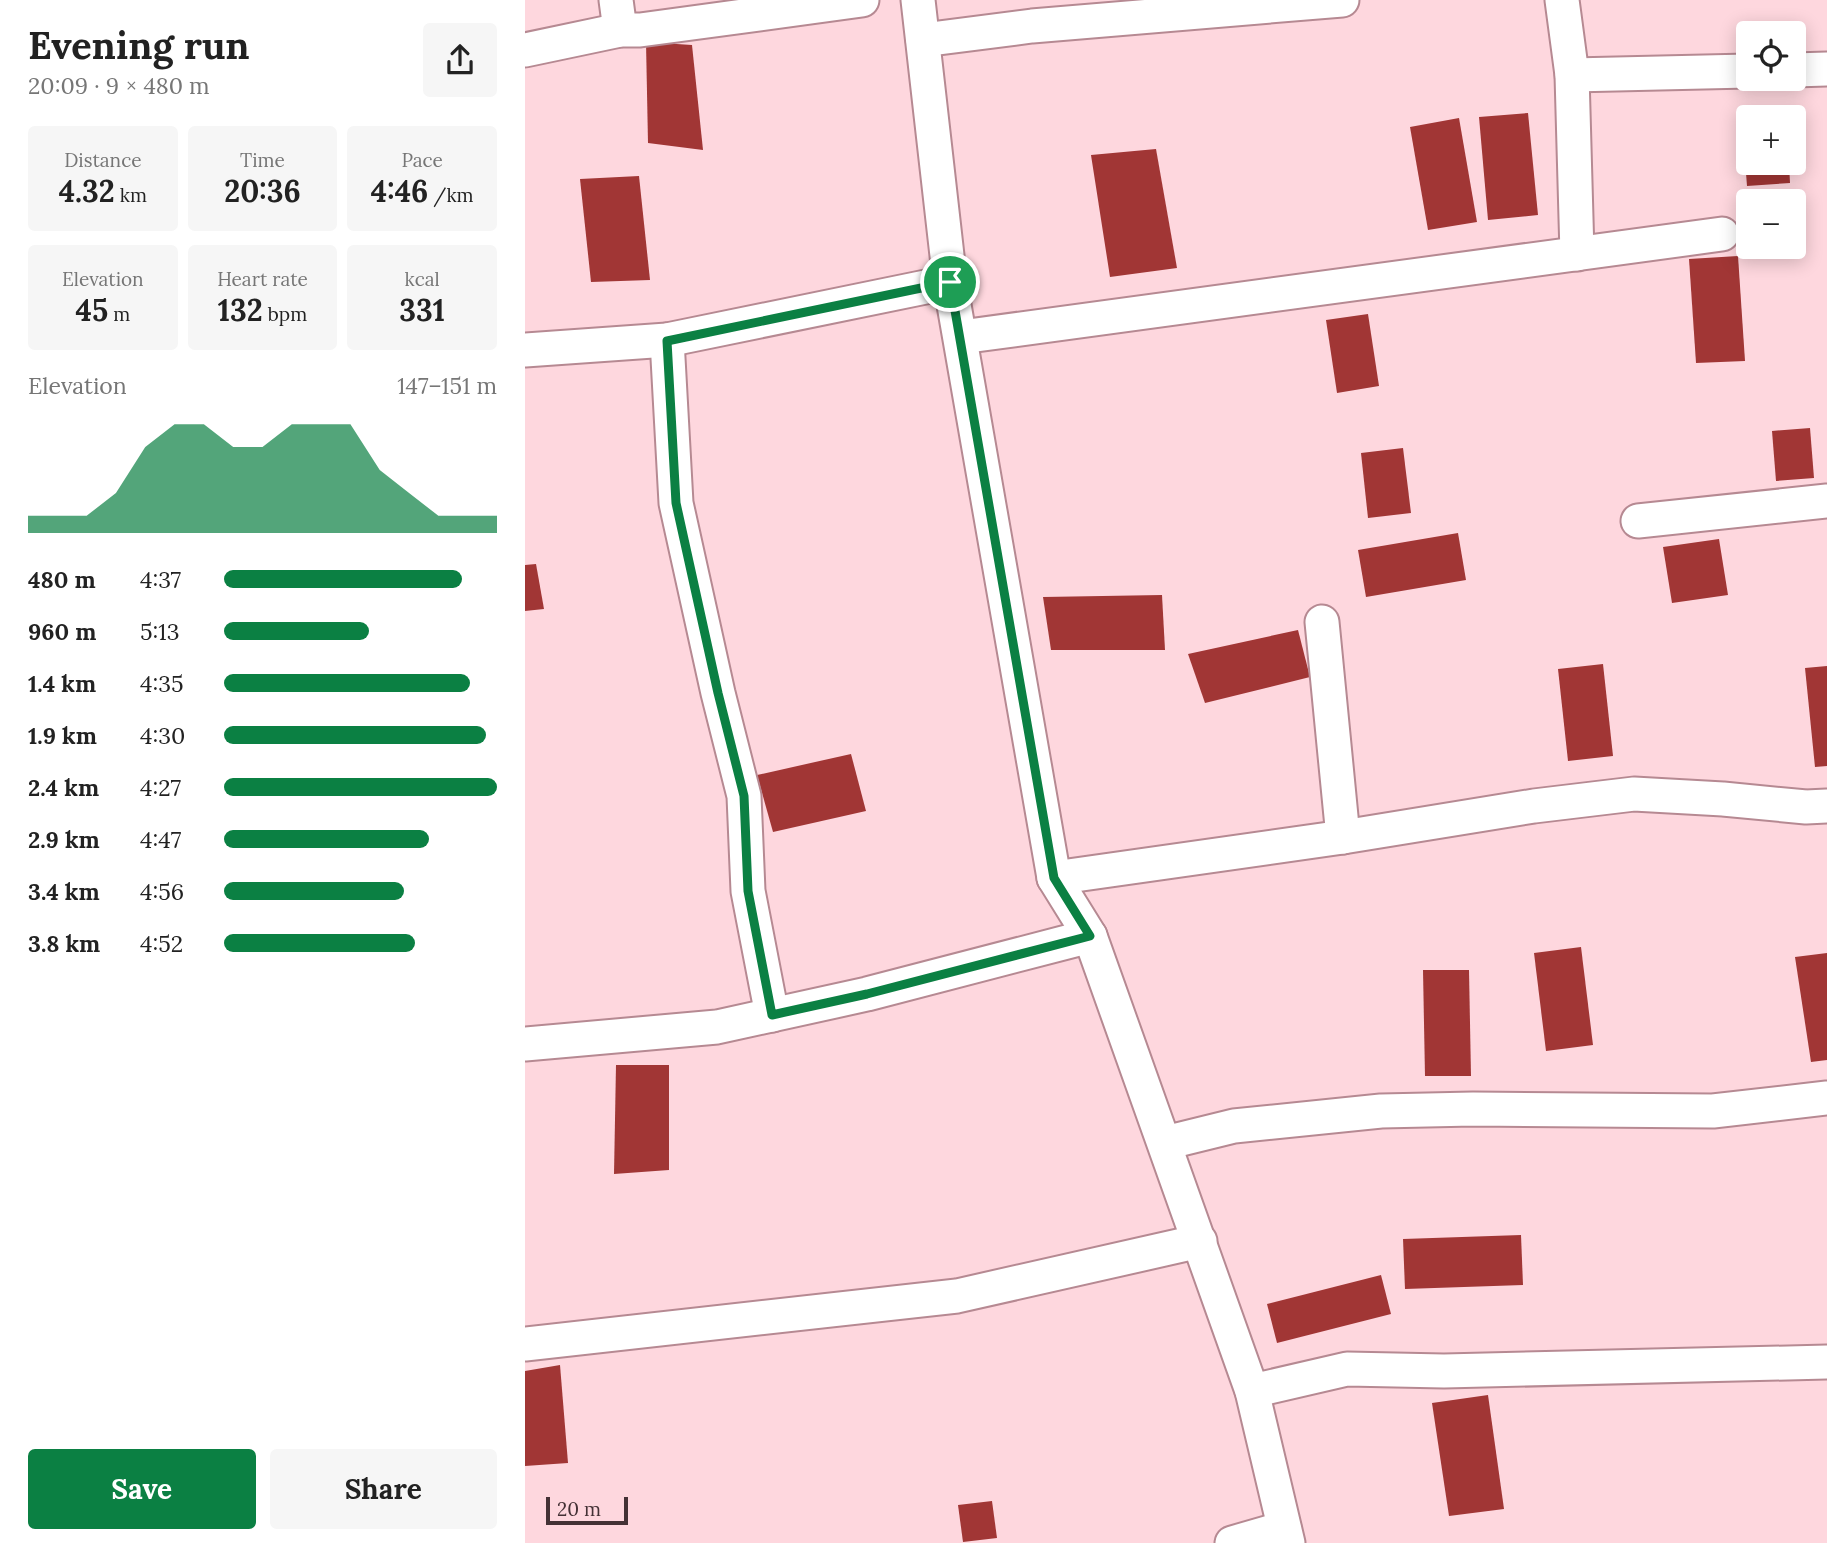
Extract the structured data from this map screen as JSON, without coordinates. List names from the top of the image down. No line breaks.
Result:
{"scale_bar":"20 m","page":{"heading":["Evening run","20:09 · 9 × 480 m"],"map_buttons":["+","−"],"stats":[["Distance","4.32 km"],["Time","20:36"],["Pace","4:46 /km"],["Elevation","45 m"],["Heart rate","132 bpm"],["kcal","331"]],"chart":["Elevation","147–151 m"],"list":[{"name":"480 m","note":"4:37"},{"name":"960 m","note":"5:13"},{"name":"1.4 km","note":"4:35"},{"name":"1.9 km","note":"4:30"},{"name":"2.4 km","note":"4:27"},{"name":"2.9 km","note":"4:47"},{"name":"3.4 km","note":"4:56"},{"name":"3.8 km","note":"4:52"}],"buttons":["Save","Share"],"scale":"20 m"}}
